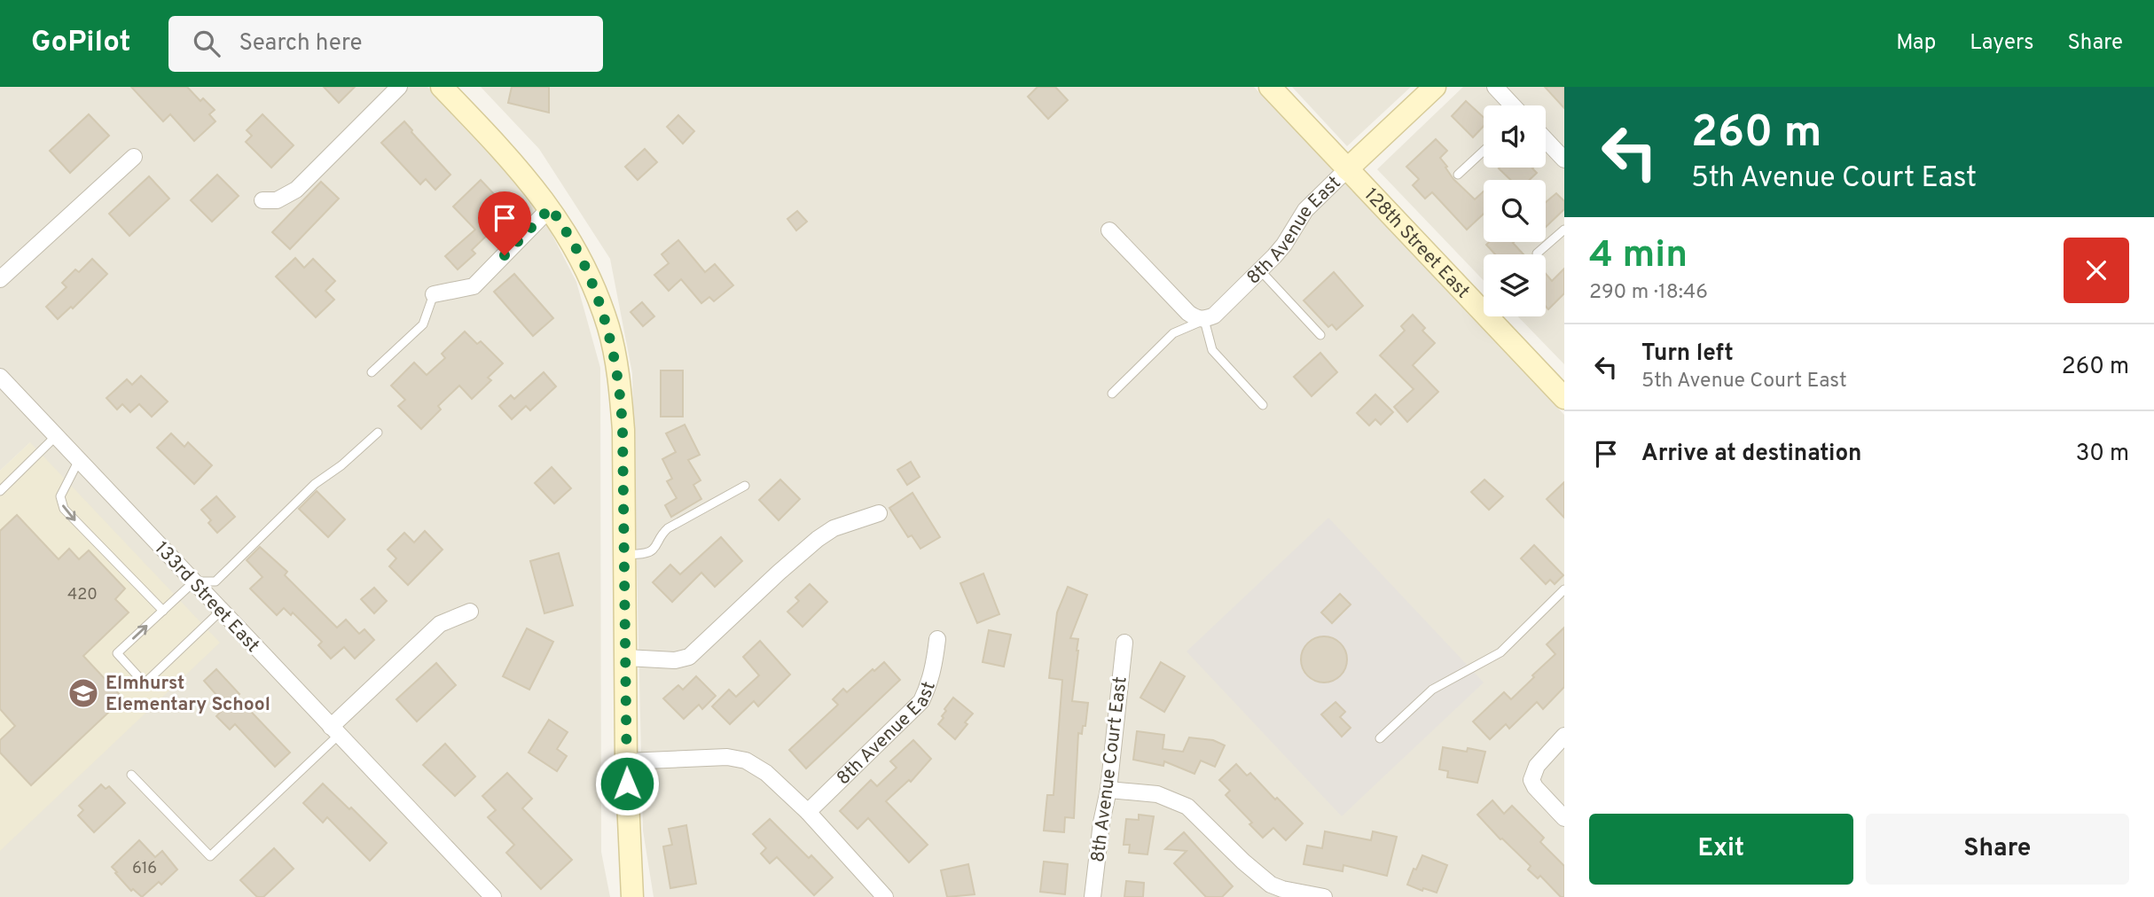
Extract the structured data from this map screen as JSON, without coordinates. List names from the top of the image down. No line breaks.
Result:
{"streets":{"main road":["8th Avenue East","128th Street East"],"street":["133rd Street East","8th Avenue Court East"]},"crossings":[["8th Avenue East","128th Street East"]],"places":{"school or university":["Elmhurst Elementary School"]},"house_numbers":["420","616"],"page":{"header":"GoPilot","search":"Search here","nav":["Map","Layers","Share"],"turn":["260 m","5th Avenue Court East"],"heading":["4 min","290 m · 18:46"],"list":[{"name":"Turn left","note":"5th Avenue Court East","value":"260 m"},{"name":"Arrive at destination","value":"30 m"}],"buttons":["Exit","Share"]}}
